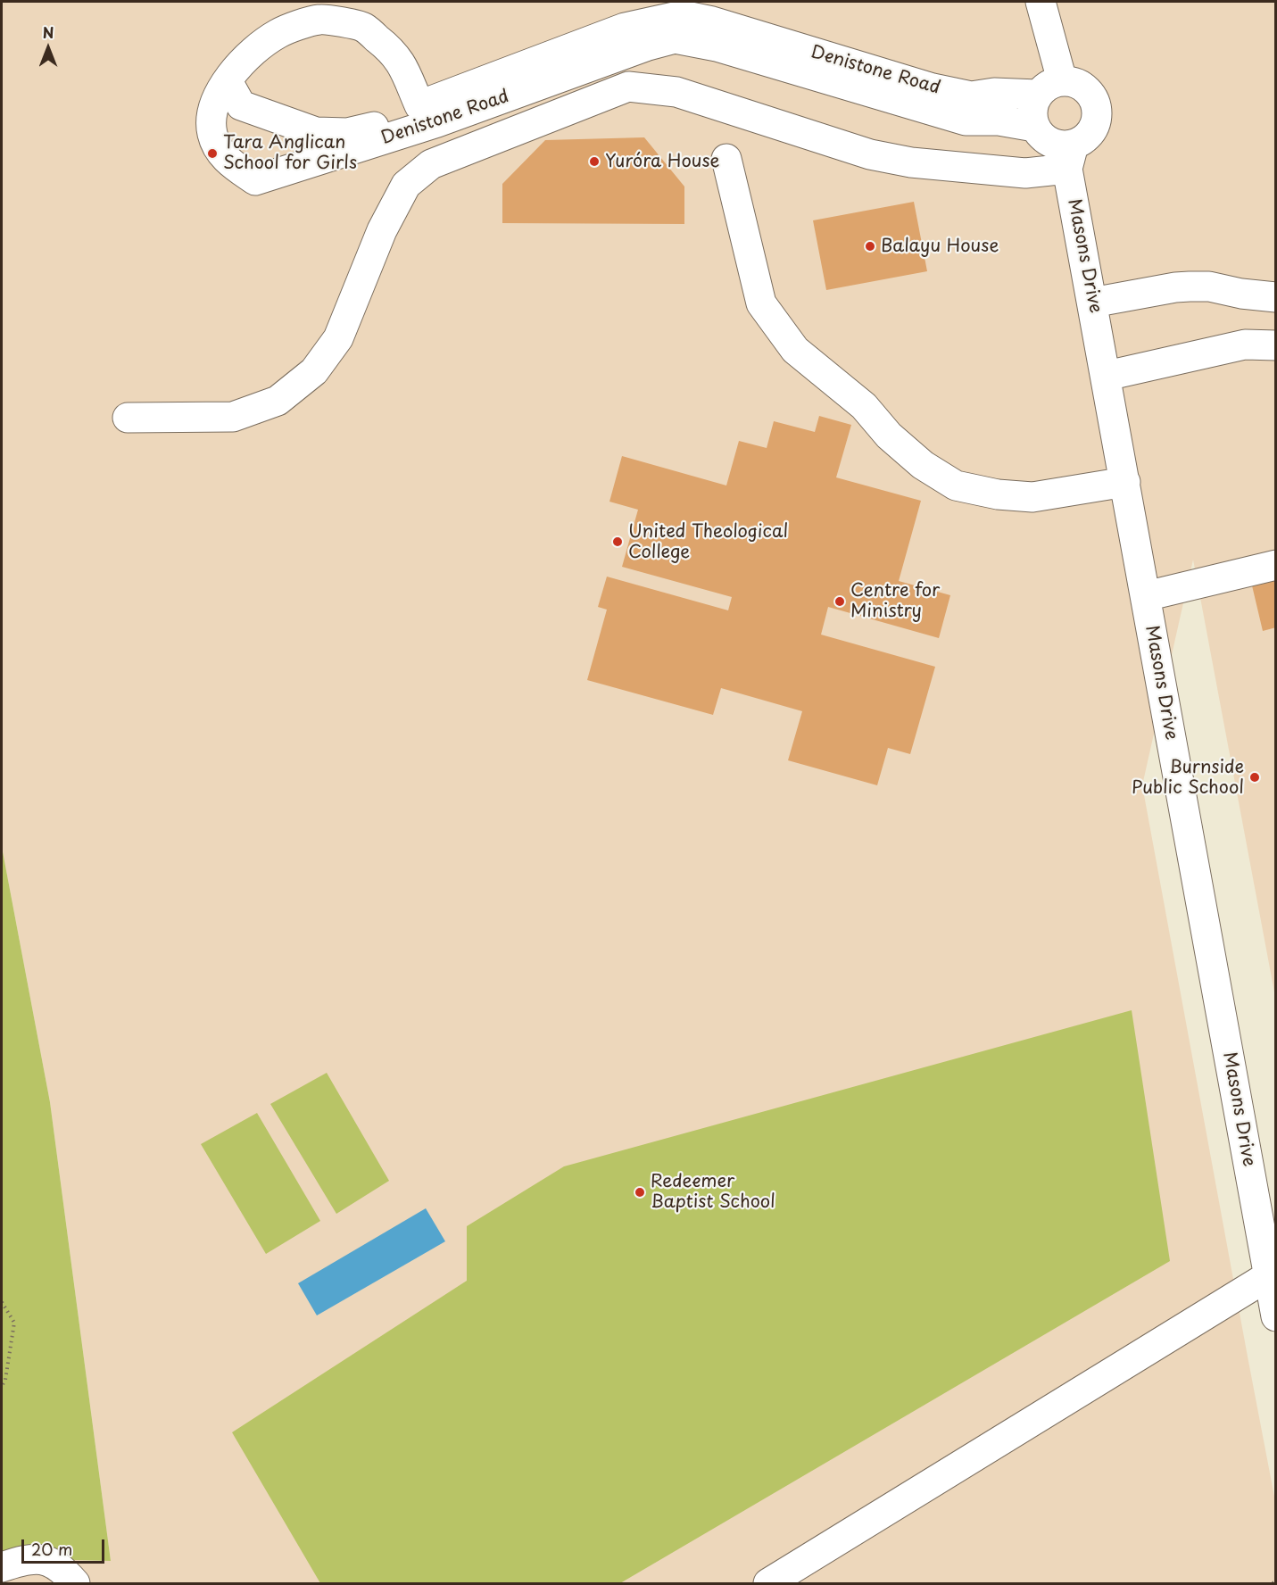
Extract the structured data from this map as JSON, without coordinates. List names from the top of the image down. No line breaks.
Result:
{"streets":{"street":["Denistone Road","Masons Drive"]},"crossings":[["Denistone Road","Masons Drive"]],"places":["Tara Anglican School for Girls","Yuróra House","Balayu House","United Theological College","Centre for Ministry","Burnside Public School","Redeemer Baptist School"],"scale_bar":"20 m","north":"top"}
